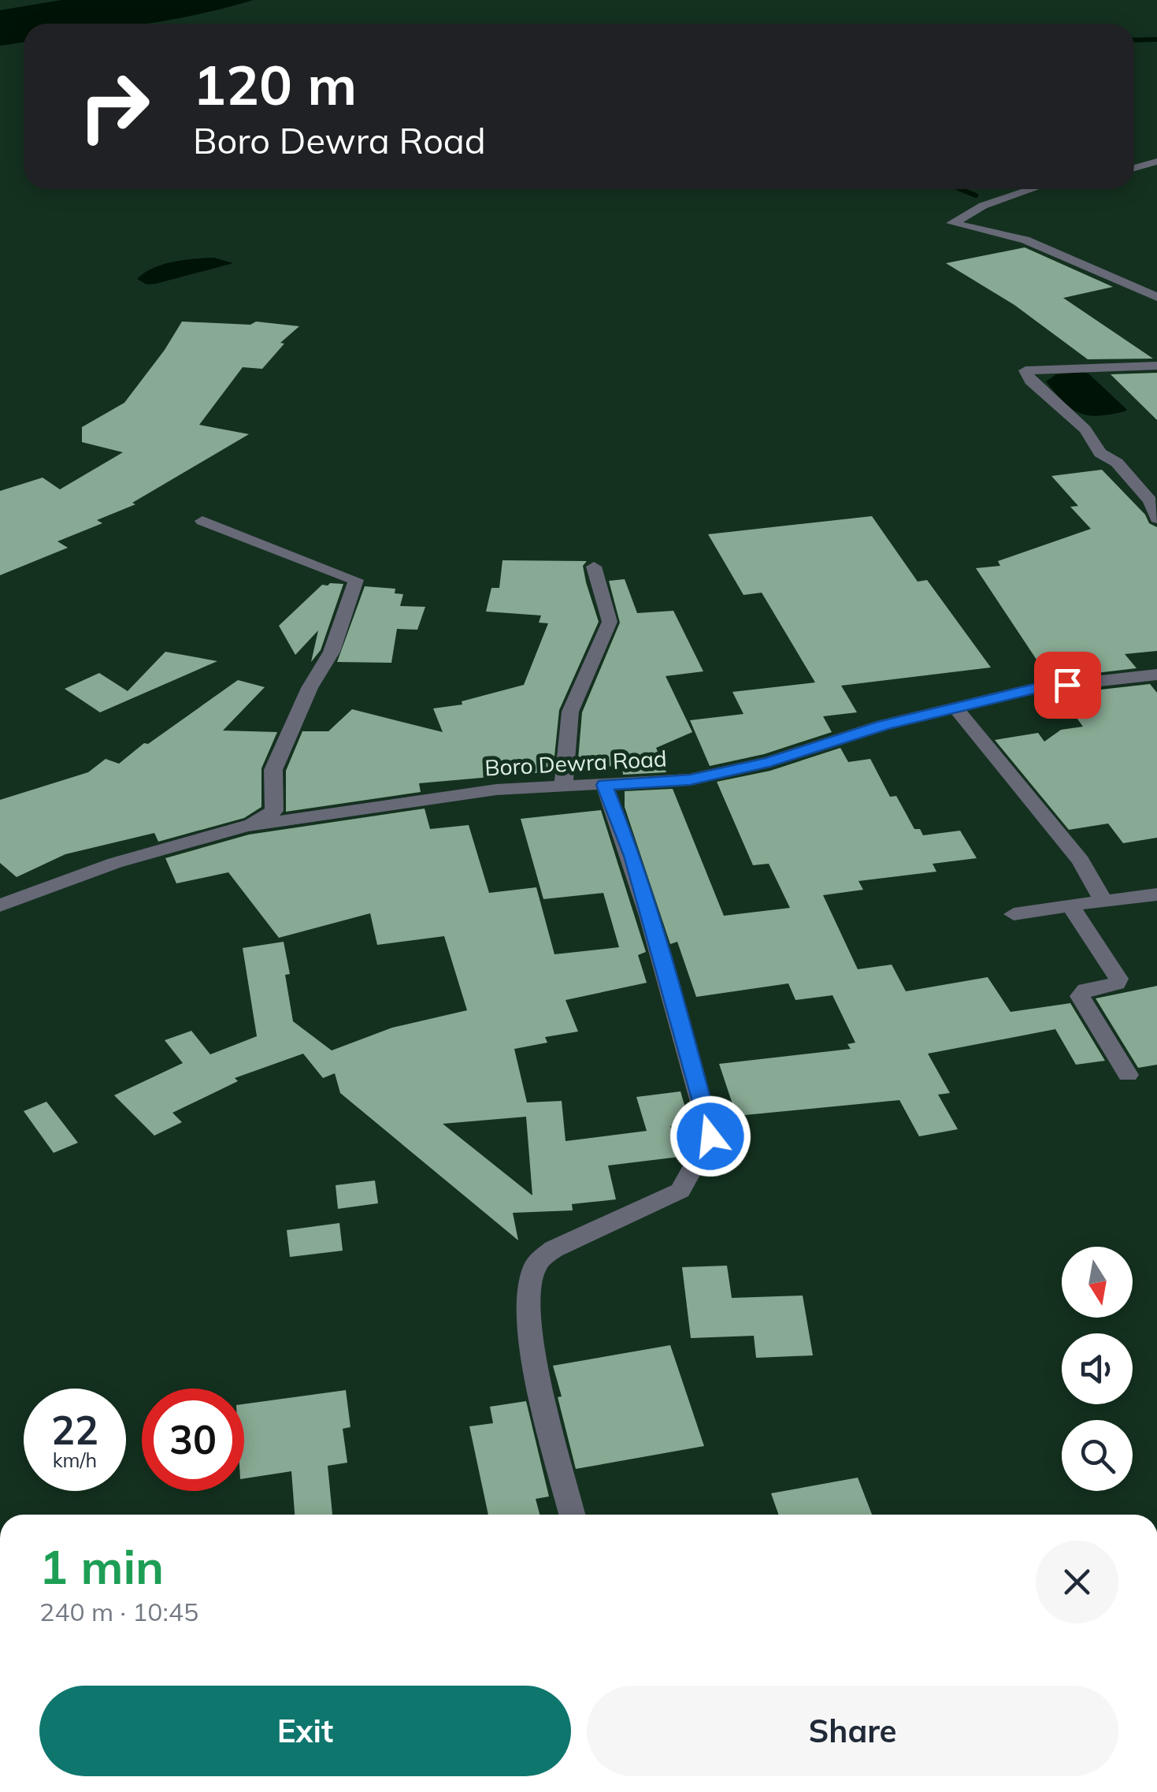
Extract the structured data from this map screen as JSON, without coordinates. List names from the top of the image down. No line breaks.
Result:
{"streets":{"street":["Boro Dewra Road"]},"north":"bottom","page":{"turn":["120 m","Boro Dewra Road"],"speed":"22 km/h","limit":"30","heading":["1 min","240 m · 10:45"],"buttons":["Exit","Share"]}}
